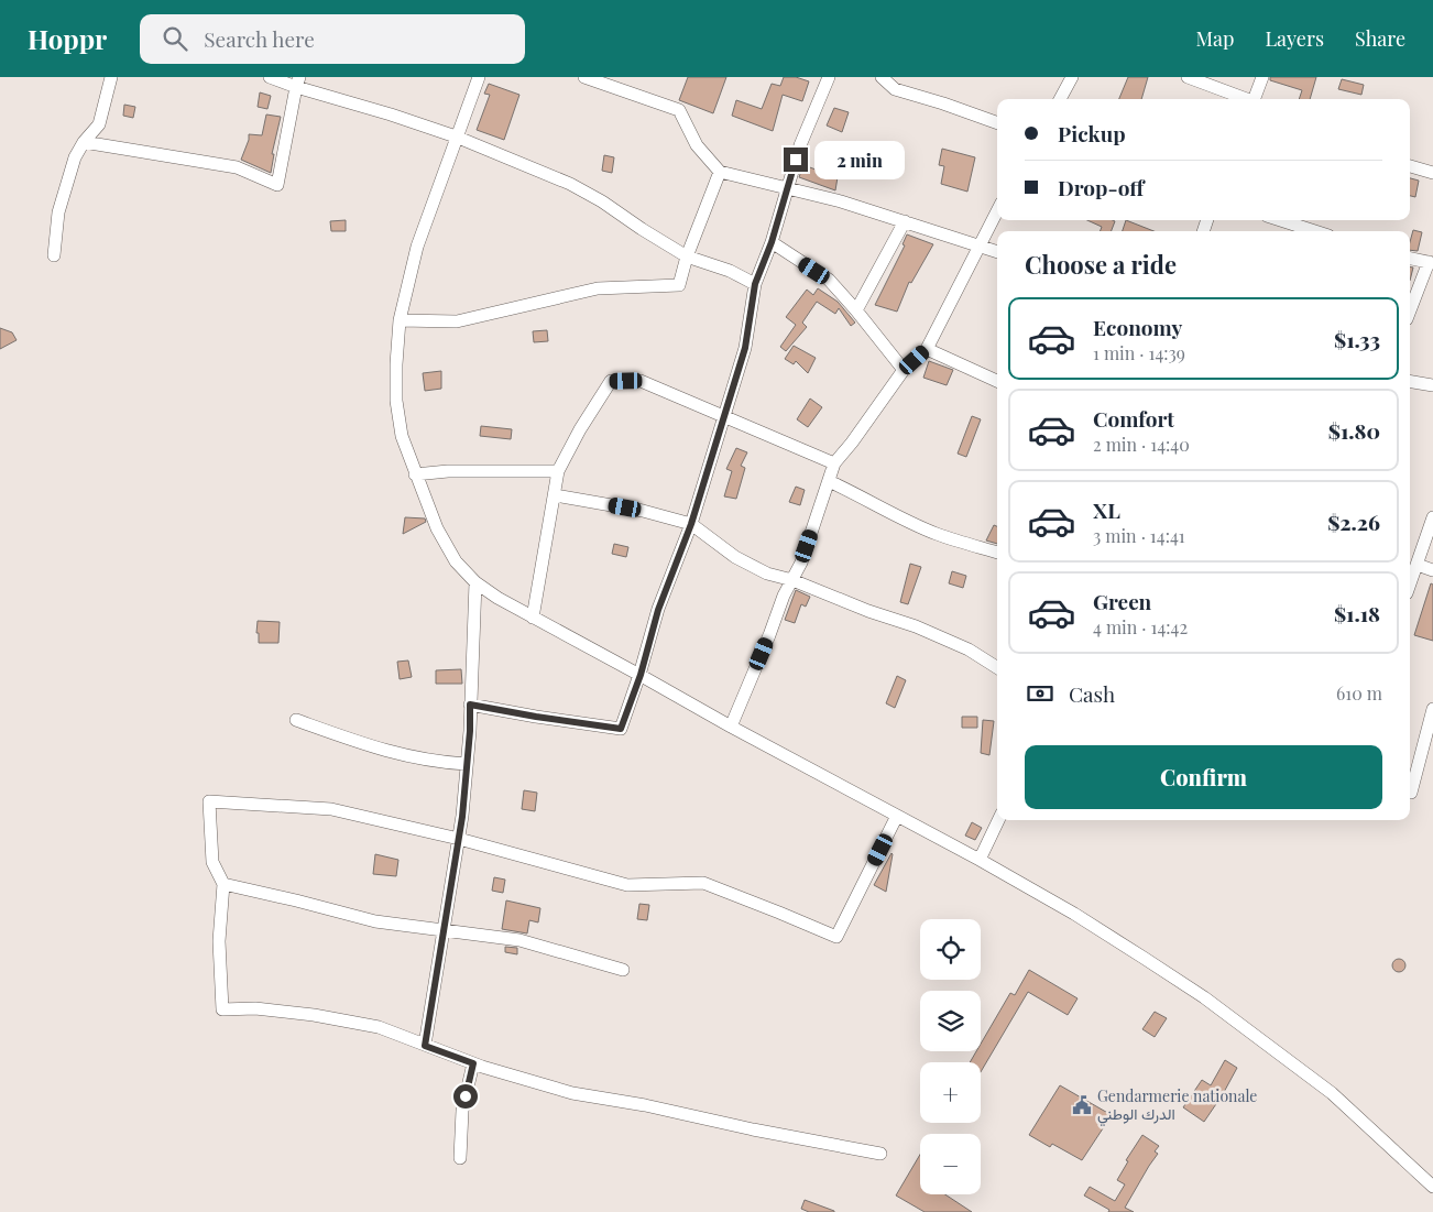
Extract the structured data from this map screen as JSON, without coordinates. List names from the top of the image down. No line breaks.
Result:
{"places":{"public building":["Gendarmerie nationale الدرك الوطني"]},"page":{"header":"Hoppr","search":"Search here","nav":["Map","Layers","Share"],"banner":["Pickup","Drop-off"],"bubble":"2 min","heading":"Choose a ride","list":[{"name":"Economy","note":"1 min · 14:39","value":"$1.33"},{"name":"Comfort","note":"2 min · 14:40","value":"$1.80"},{"name":"XL","note":"3 min · 14:41","value":"$2.26"},{"name":"Green","note":"4 min · 14:42","value":"$1.18"}],"pay":["Cash","610 m"],"buttons":"Confirm","map_buttons":["+","−"]}}
